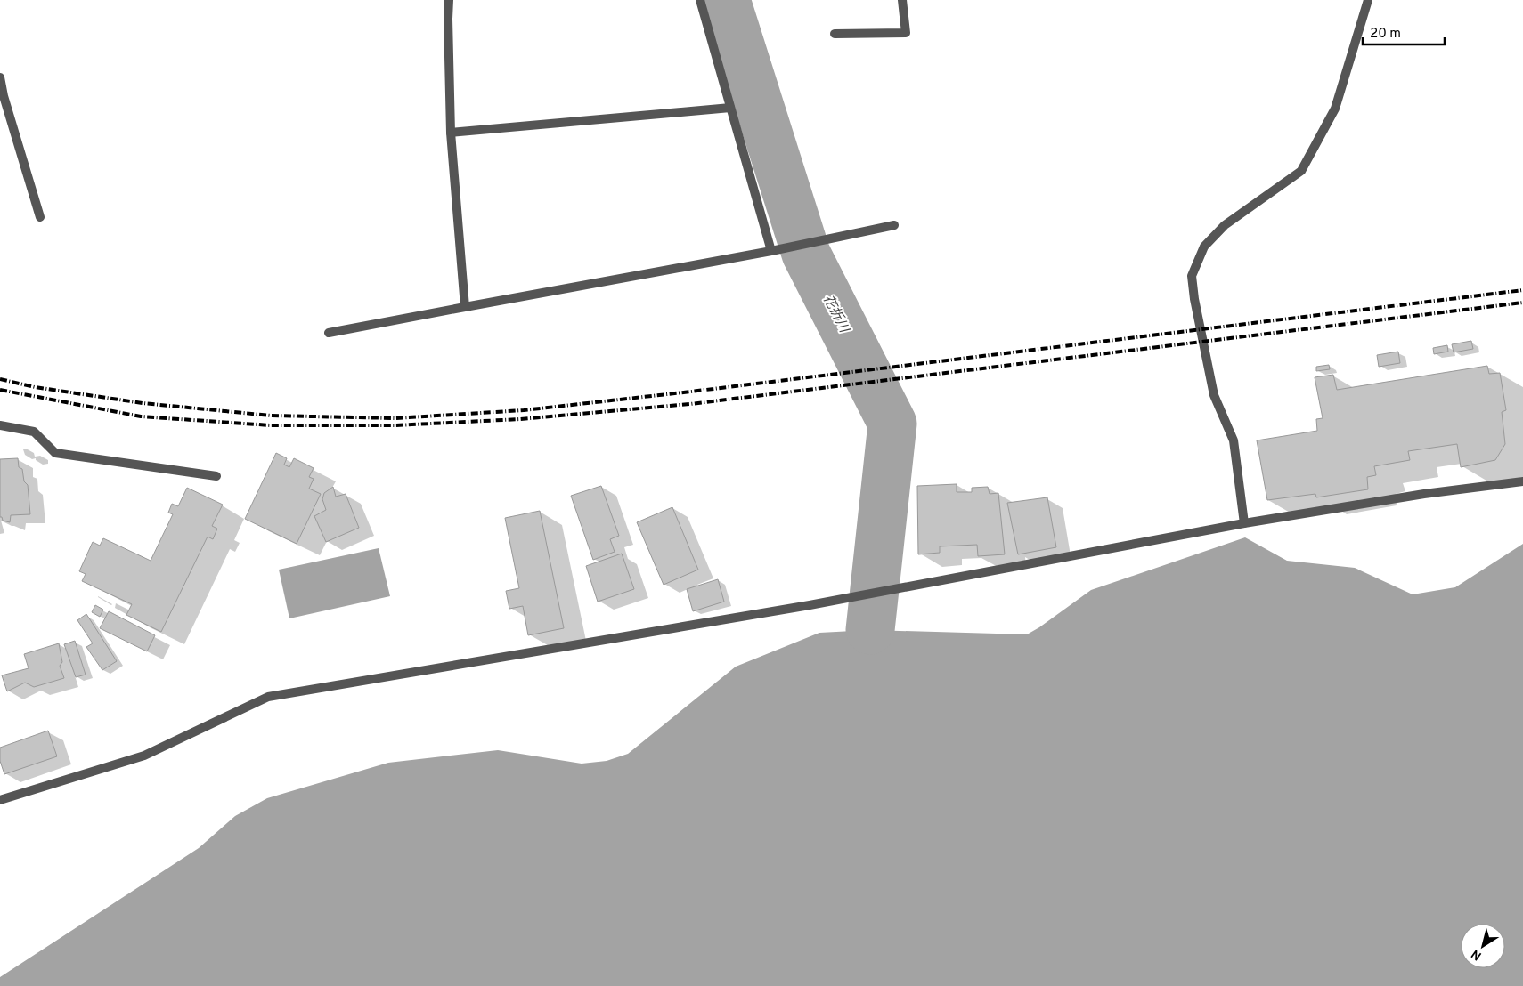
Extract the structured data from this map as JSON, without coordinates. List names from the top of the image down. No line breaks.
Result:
{"water":["花折川"],"scale_bar":"20 m","north":"bottom left"}
